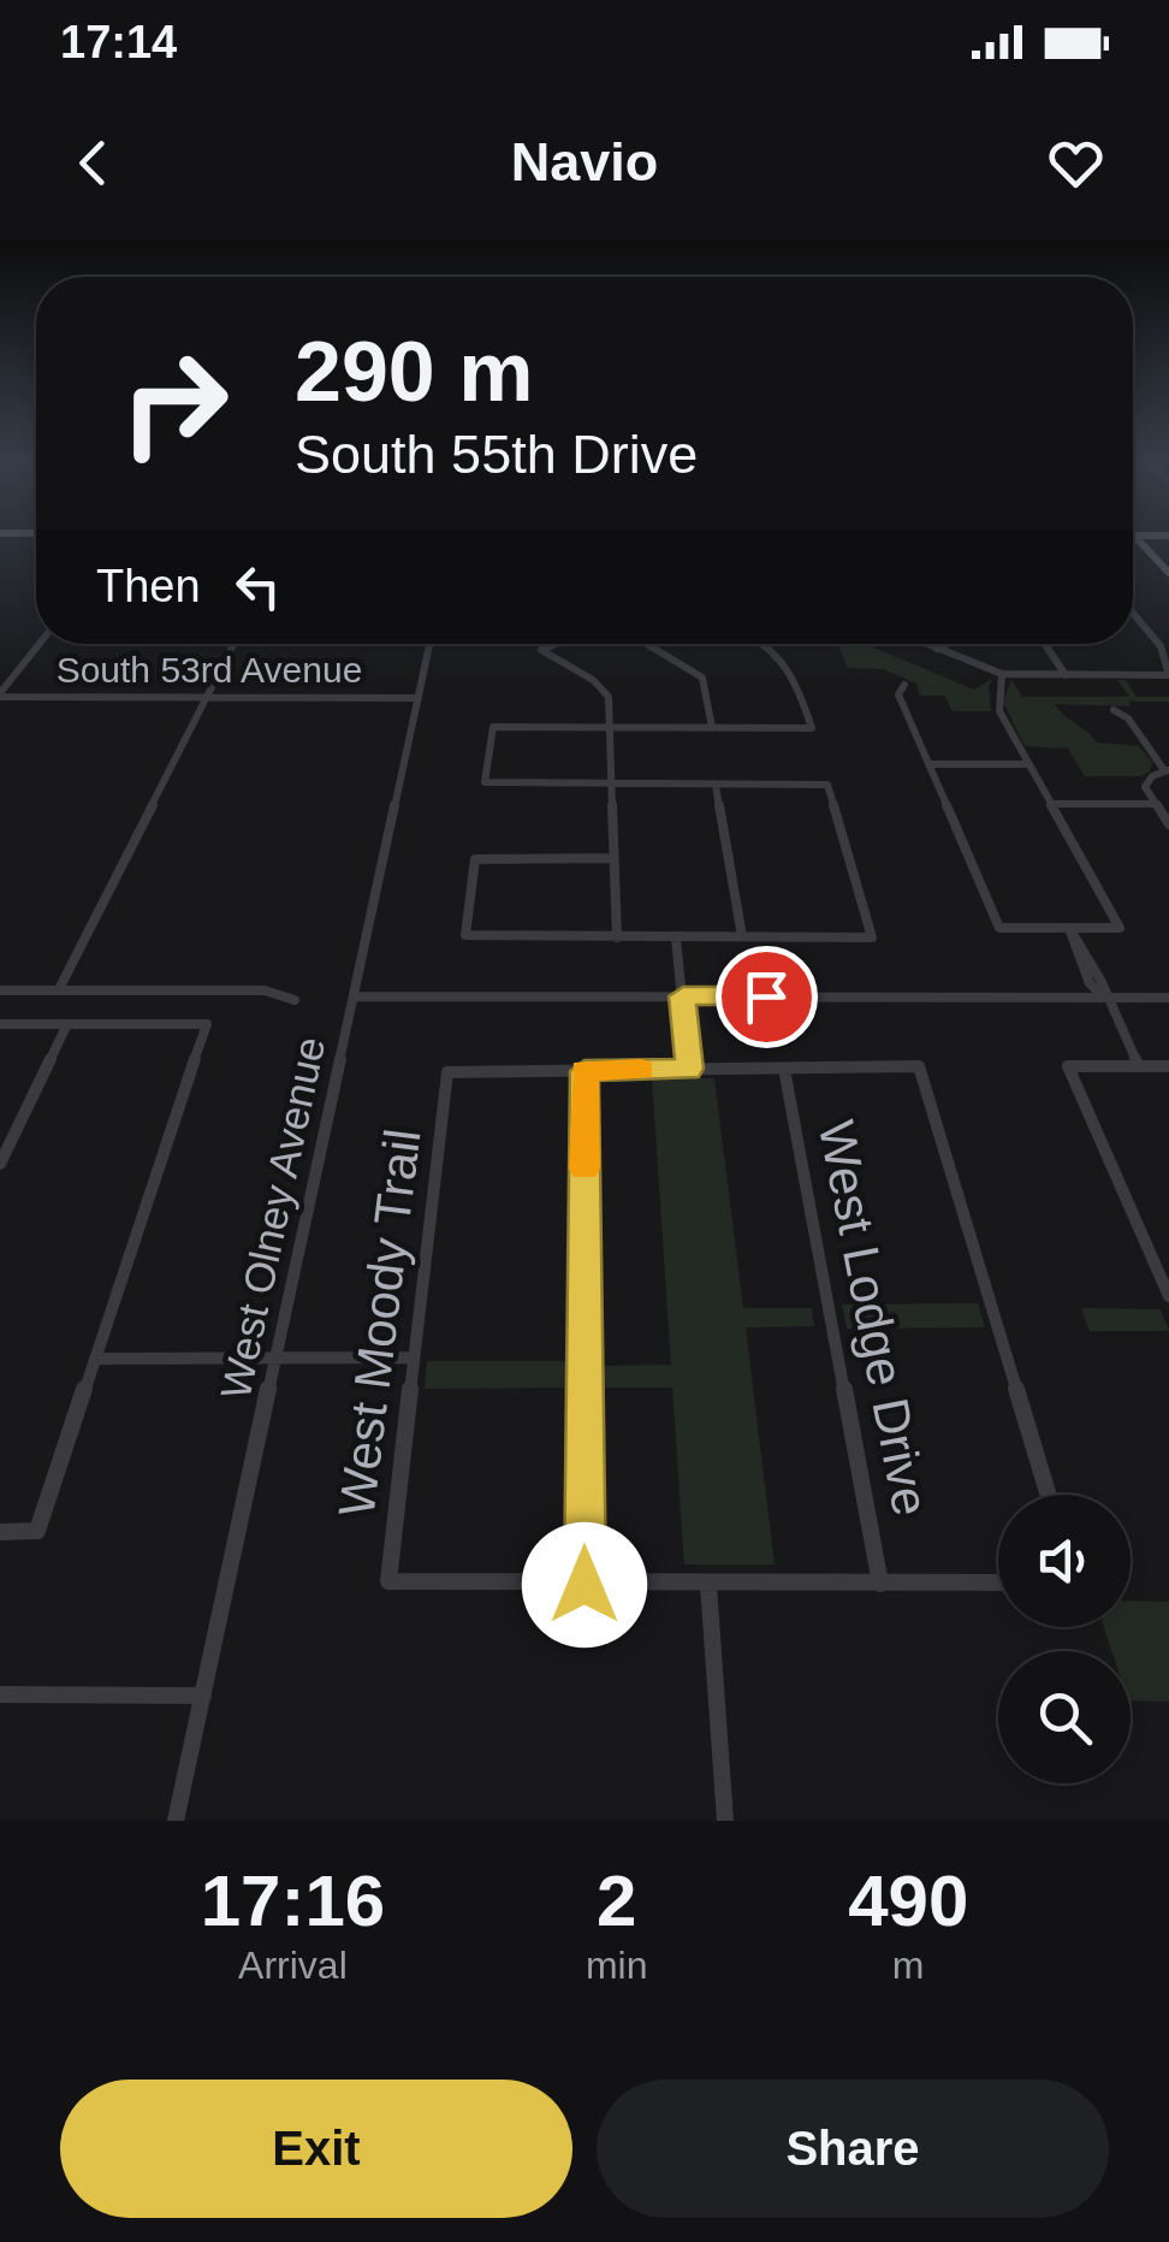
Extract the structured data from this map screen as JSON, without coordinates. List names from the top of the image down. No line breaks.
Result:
{"streets":{"street":["South 53rd Avenue","West Olney Avenue","West Lodge Drive","West Moody Trail"]},"crossings":[["South 53rd Avenue","West Olney Avenue"]],"page":{"status":"17:14","header":"Navio","turn":["290 m","South 55th Drive"],"then":"Then","eta":["17:16","Arrival","2","min","490","m"],"buttons":["Exit","Share"]}}
